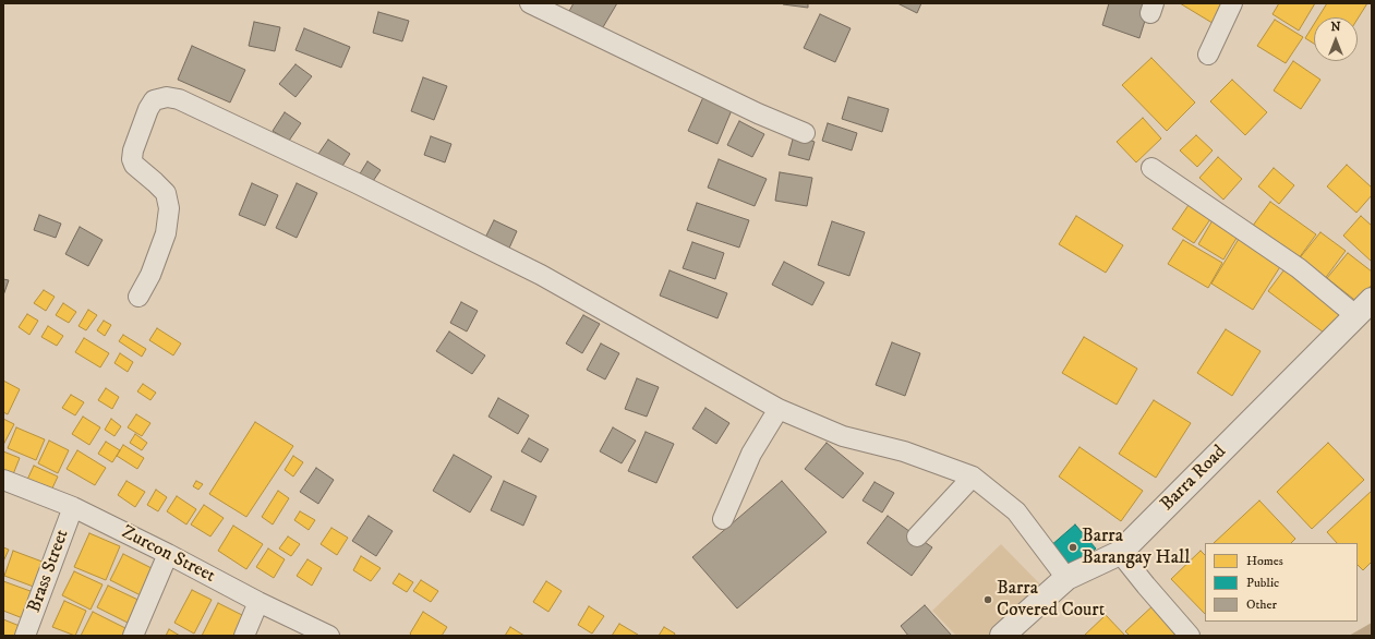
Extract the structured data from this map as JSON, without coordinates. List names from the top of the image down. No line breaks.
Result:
{"streets":{"street":["Barra Road","Zurcon Street","Brass Street"]},"crossings":[["Zurcon Street","Brass Street"]],"places":["Barra Barangay Hall","Barra Covered Court"],"legend":["Homes","Public","Other"],"north":"top"}
